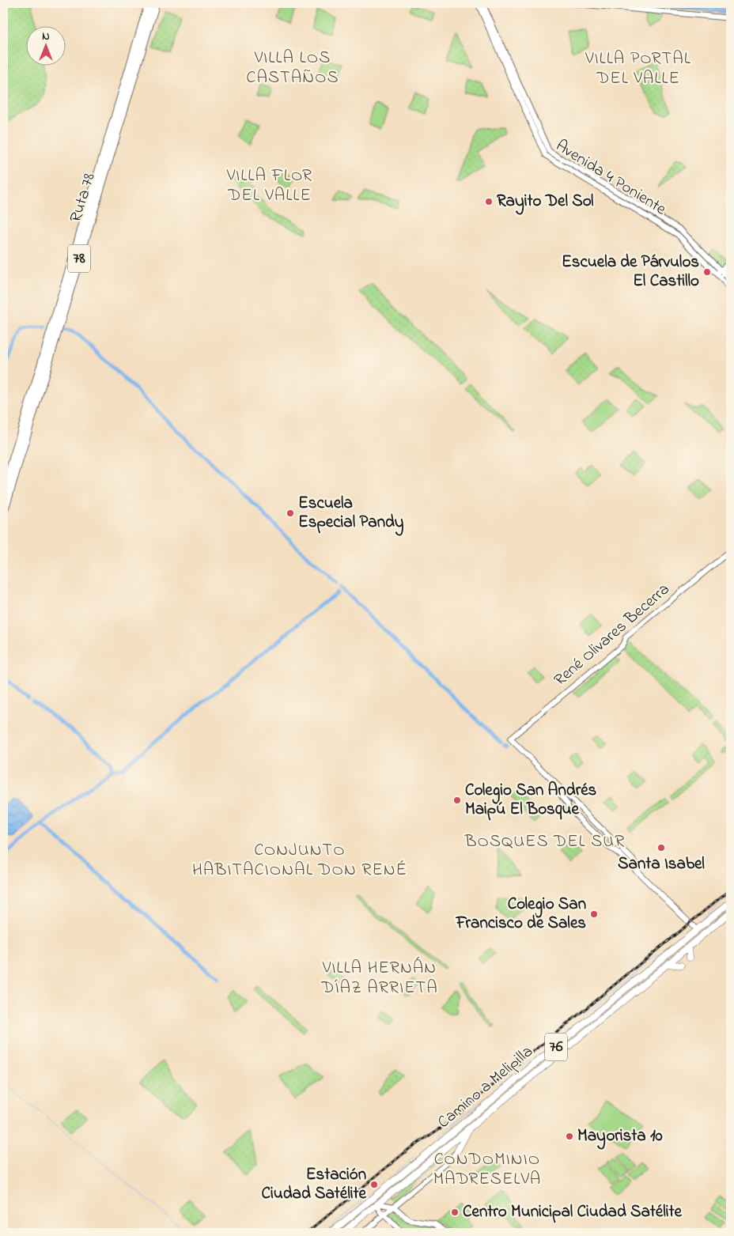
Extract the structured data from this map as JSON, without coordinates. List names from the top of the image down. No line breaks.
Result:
{"streets":{"highway":["Ruta 78","78"],"main road":["76","Camino a Melipilla"],"street":["Avenida 4 Poniente","René Olivares Becerra"]},"districts":["VILLA LOS CASTAÑOS","VILLA PORTAL DEL VALLE","VILLA FLOR DEL VALLE","BOSQUES DEL SUR","CONJUNTO HABITACIONAL DON RENÉ","VILLA HERNÁN DÍAZ ARRIETA","CONDOMINIO MADRESELVA"],"places":["Rayito Del Sol","Escuela de Párvulos El Castillo","Escuela Especial Pandy","Colegio San Andrés Maipú El Bosque","Santa Isabel","Colegio San Francisco de Sales","Mayorista 10","Estación Ciudad Satélite","Centro Municipal Ciudad Satélite"],"north":"top"}
